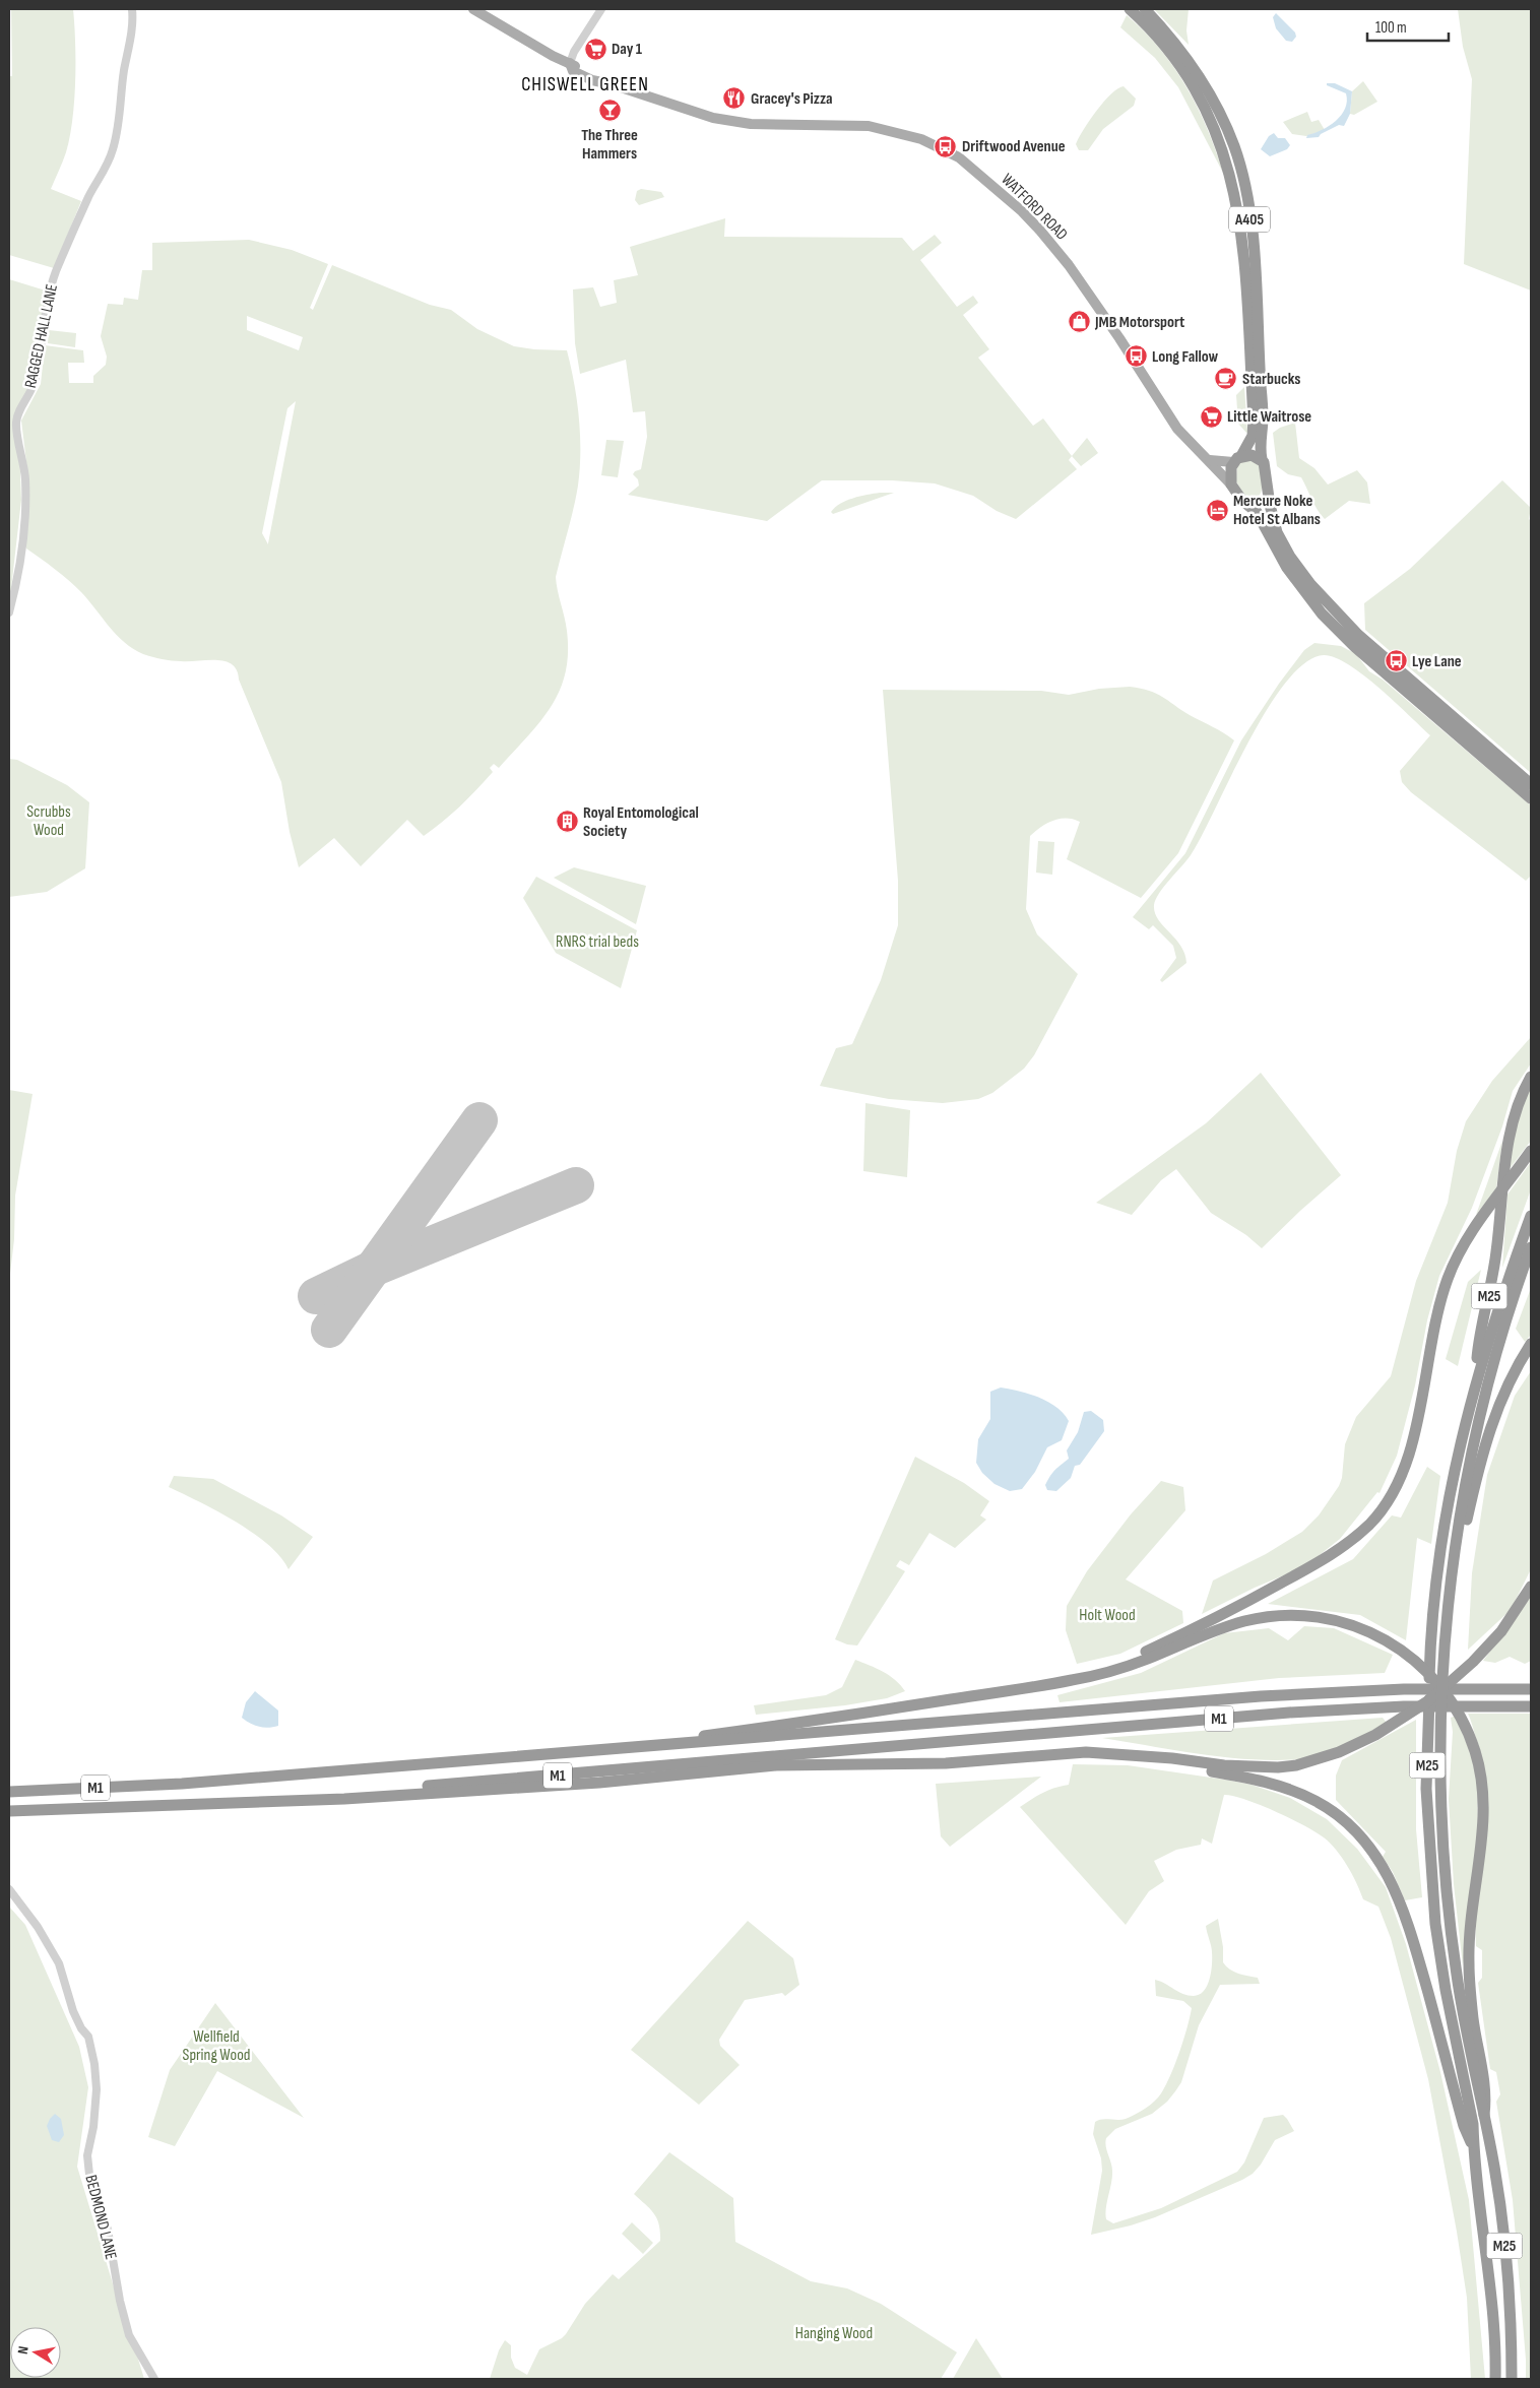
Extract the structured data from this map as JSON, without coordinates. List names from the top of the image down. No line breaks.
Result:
{"streets":{"highway":["A405","M25","M1"],"main road":["WATFORD ROAD"],"street":["RAGGED HALL LANE","BEDMOND LANE"]},"crossings":[["WATFORD ROAD","A405"]],"districts":["CHISWELL GREEN"],"parks":["Scrubbs Wood","RNRS trial beds","Holt Wood","Wellfield Spring Wood","Hanging Wood"],"places":{"supermarket":["Day 1","Little Waitrose"],"restaurant":["Gracey's Pizza"],"bar":["The Three Hammers"],"bus stop":["Driftwood Avenue","Long Fallow","Lye Lane"],"shop":["JMB Motorsport"],"cafe":["Starbucks"],"hotel":["Mercure Noke Hotel St Albans"],"building":["Royal Entomological Society"]},"scale_bar":"100 m","north":"left"}
